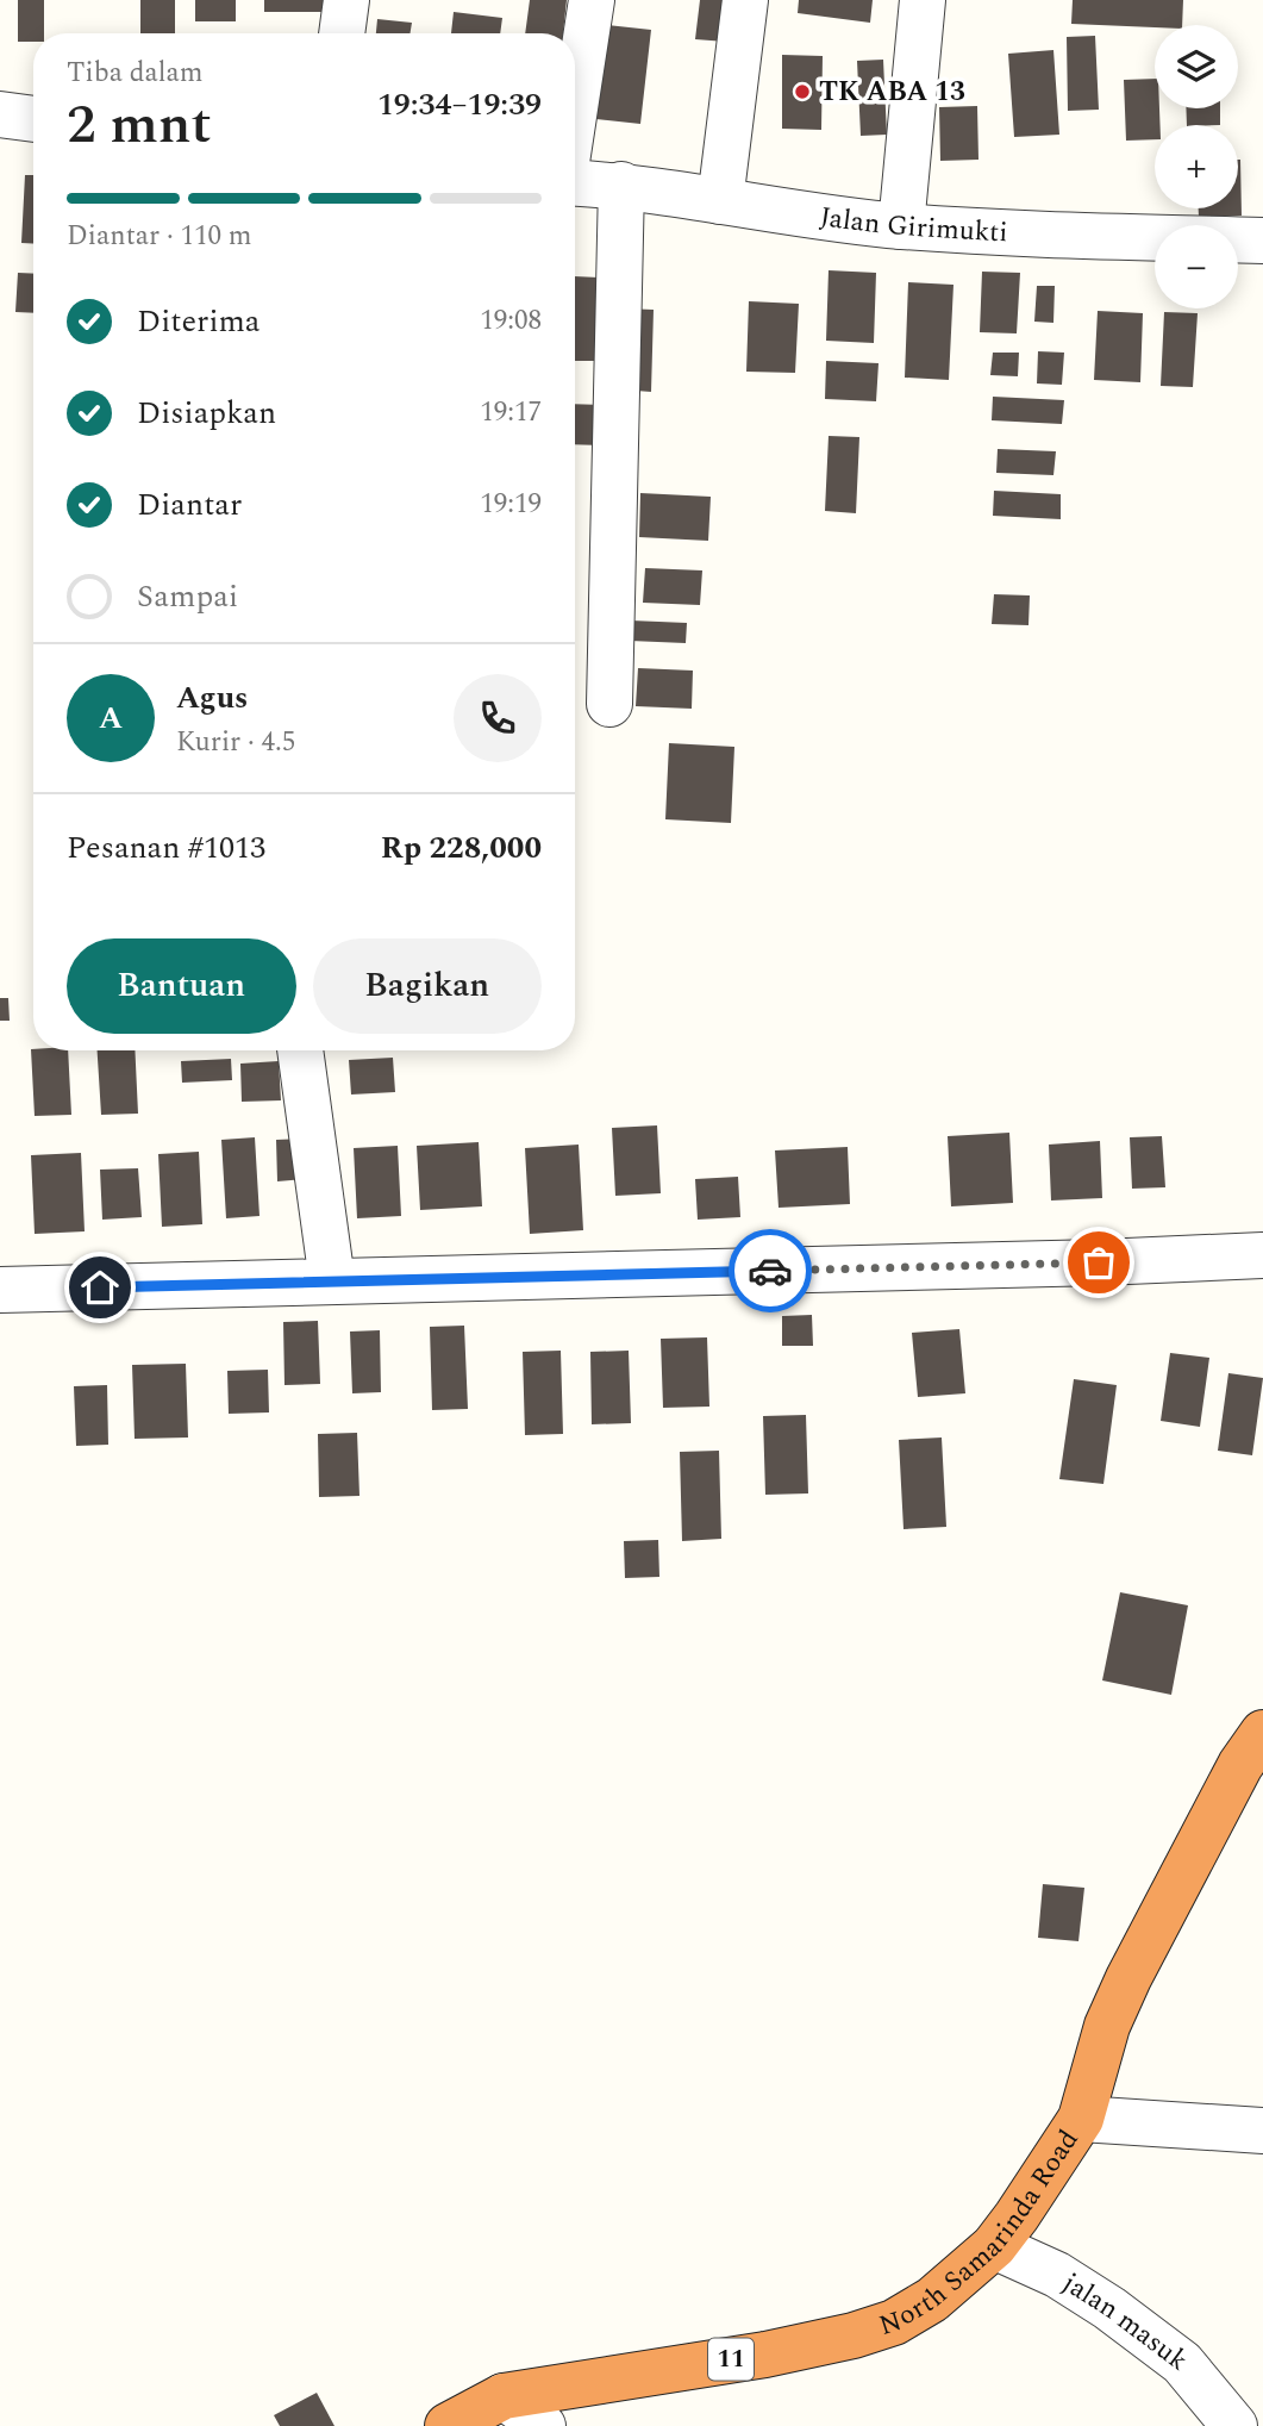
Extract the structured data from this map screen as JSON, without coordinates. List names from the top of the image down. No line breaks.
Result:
{"streets":{"highway":["North Samarinda Road","11"],"street":["Jalan Girimukti","jalan masuk"]},"crossings":[["North Samarinda Road","jalan masuk"]],"places":["TK ABA 13"],"page":{"map_buttons":["+","−"],"heading":["2 mnt","Tiba dalam","19:34–19:39"],"panel":["Agus","Kurir · 4.5","Pesanan #1013","Rp 228,000"],"bar":"Diantar · 110 m","list":[["Diterima","19:08"],["Disiapkan","19:17"],["Diantar","19:19"],"Sampai"],"round":"A","buttons":["Bantuan","Bagikan"]}}
